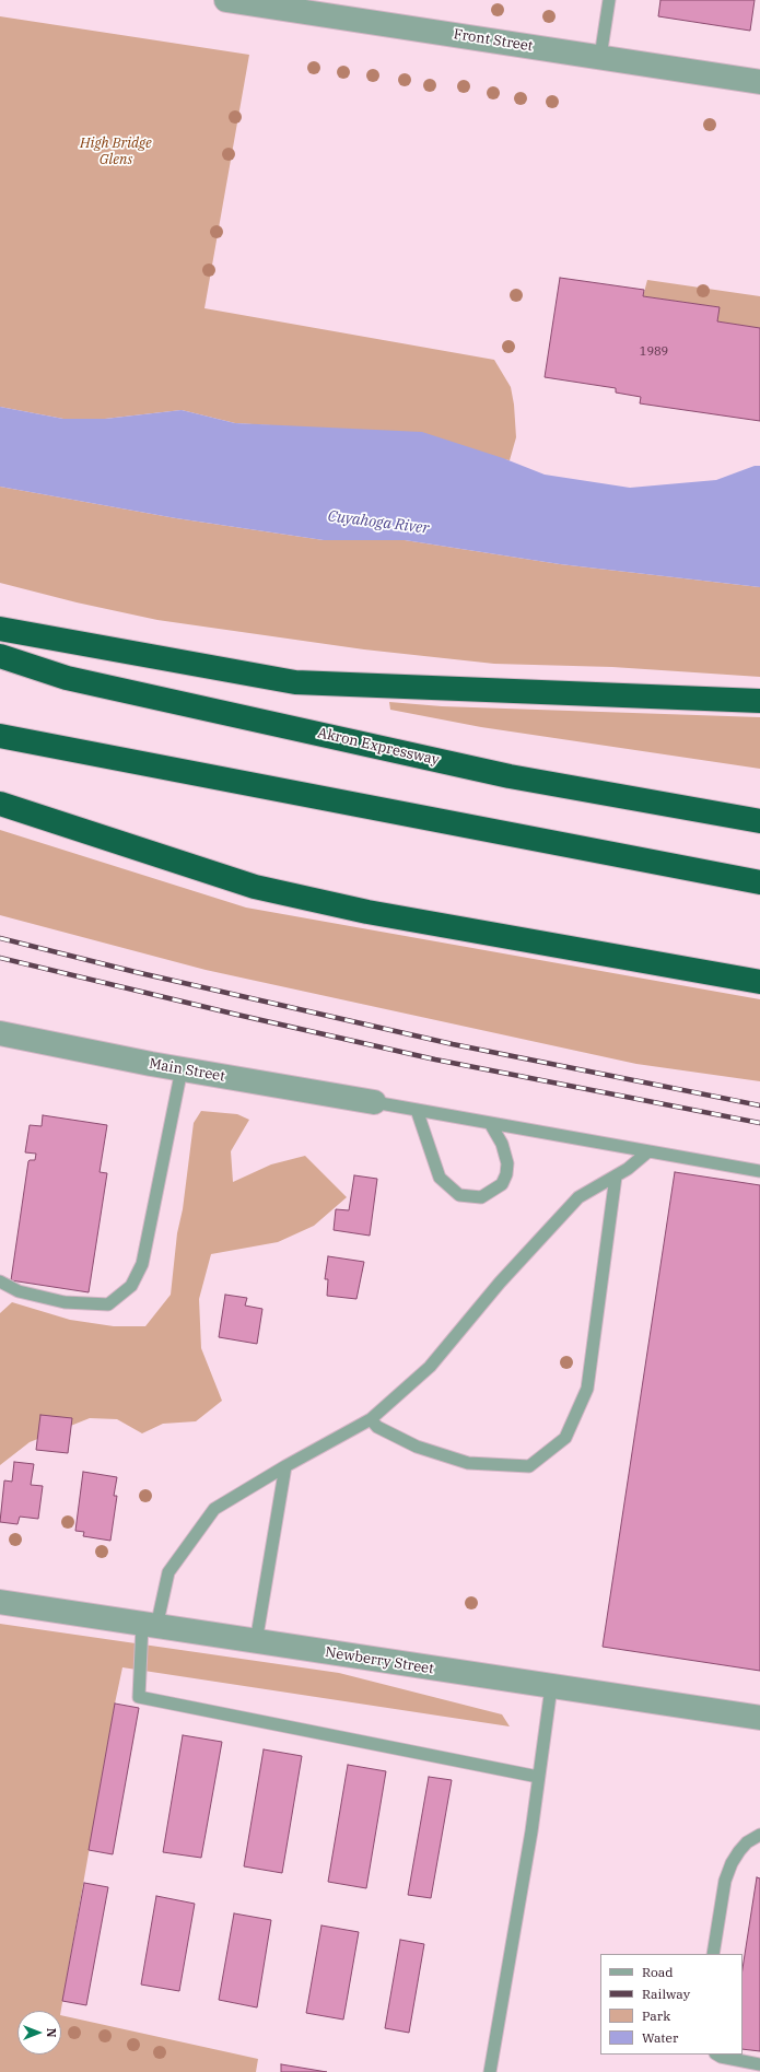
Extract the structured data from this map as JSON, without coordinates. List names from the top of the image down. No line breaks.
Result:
{"streets":{"highway":["Akron Expressway"],"street":["Front Street","Main Street","Newberry Street"]},"water":["Cuyahoga River"],"parks":["High Bridge Glens"],"house_numbers":["1989"],"legend":["Road","Railway","Park","Water"],"north":"right"}
